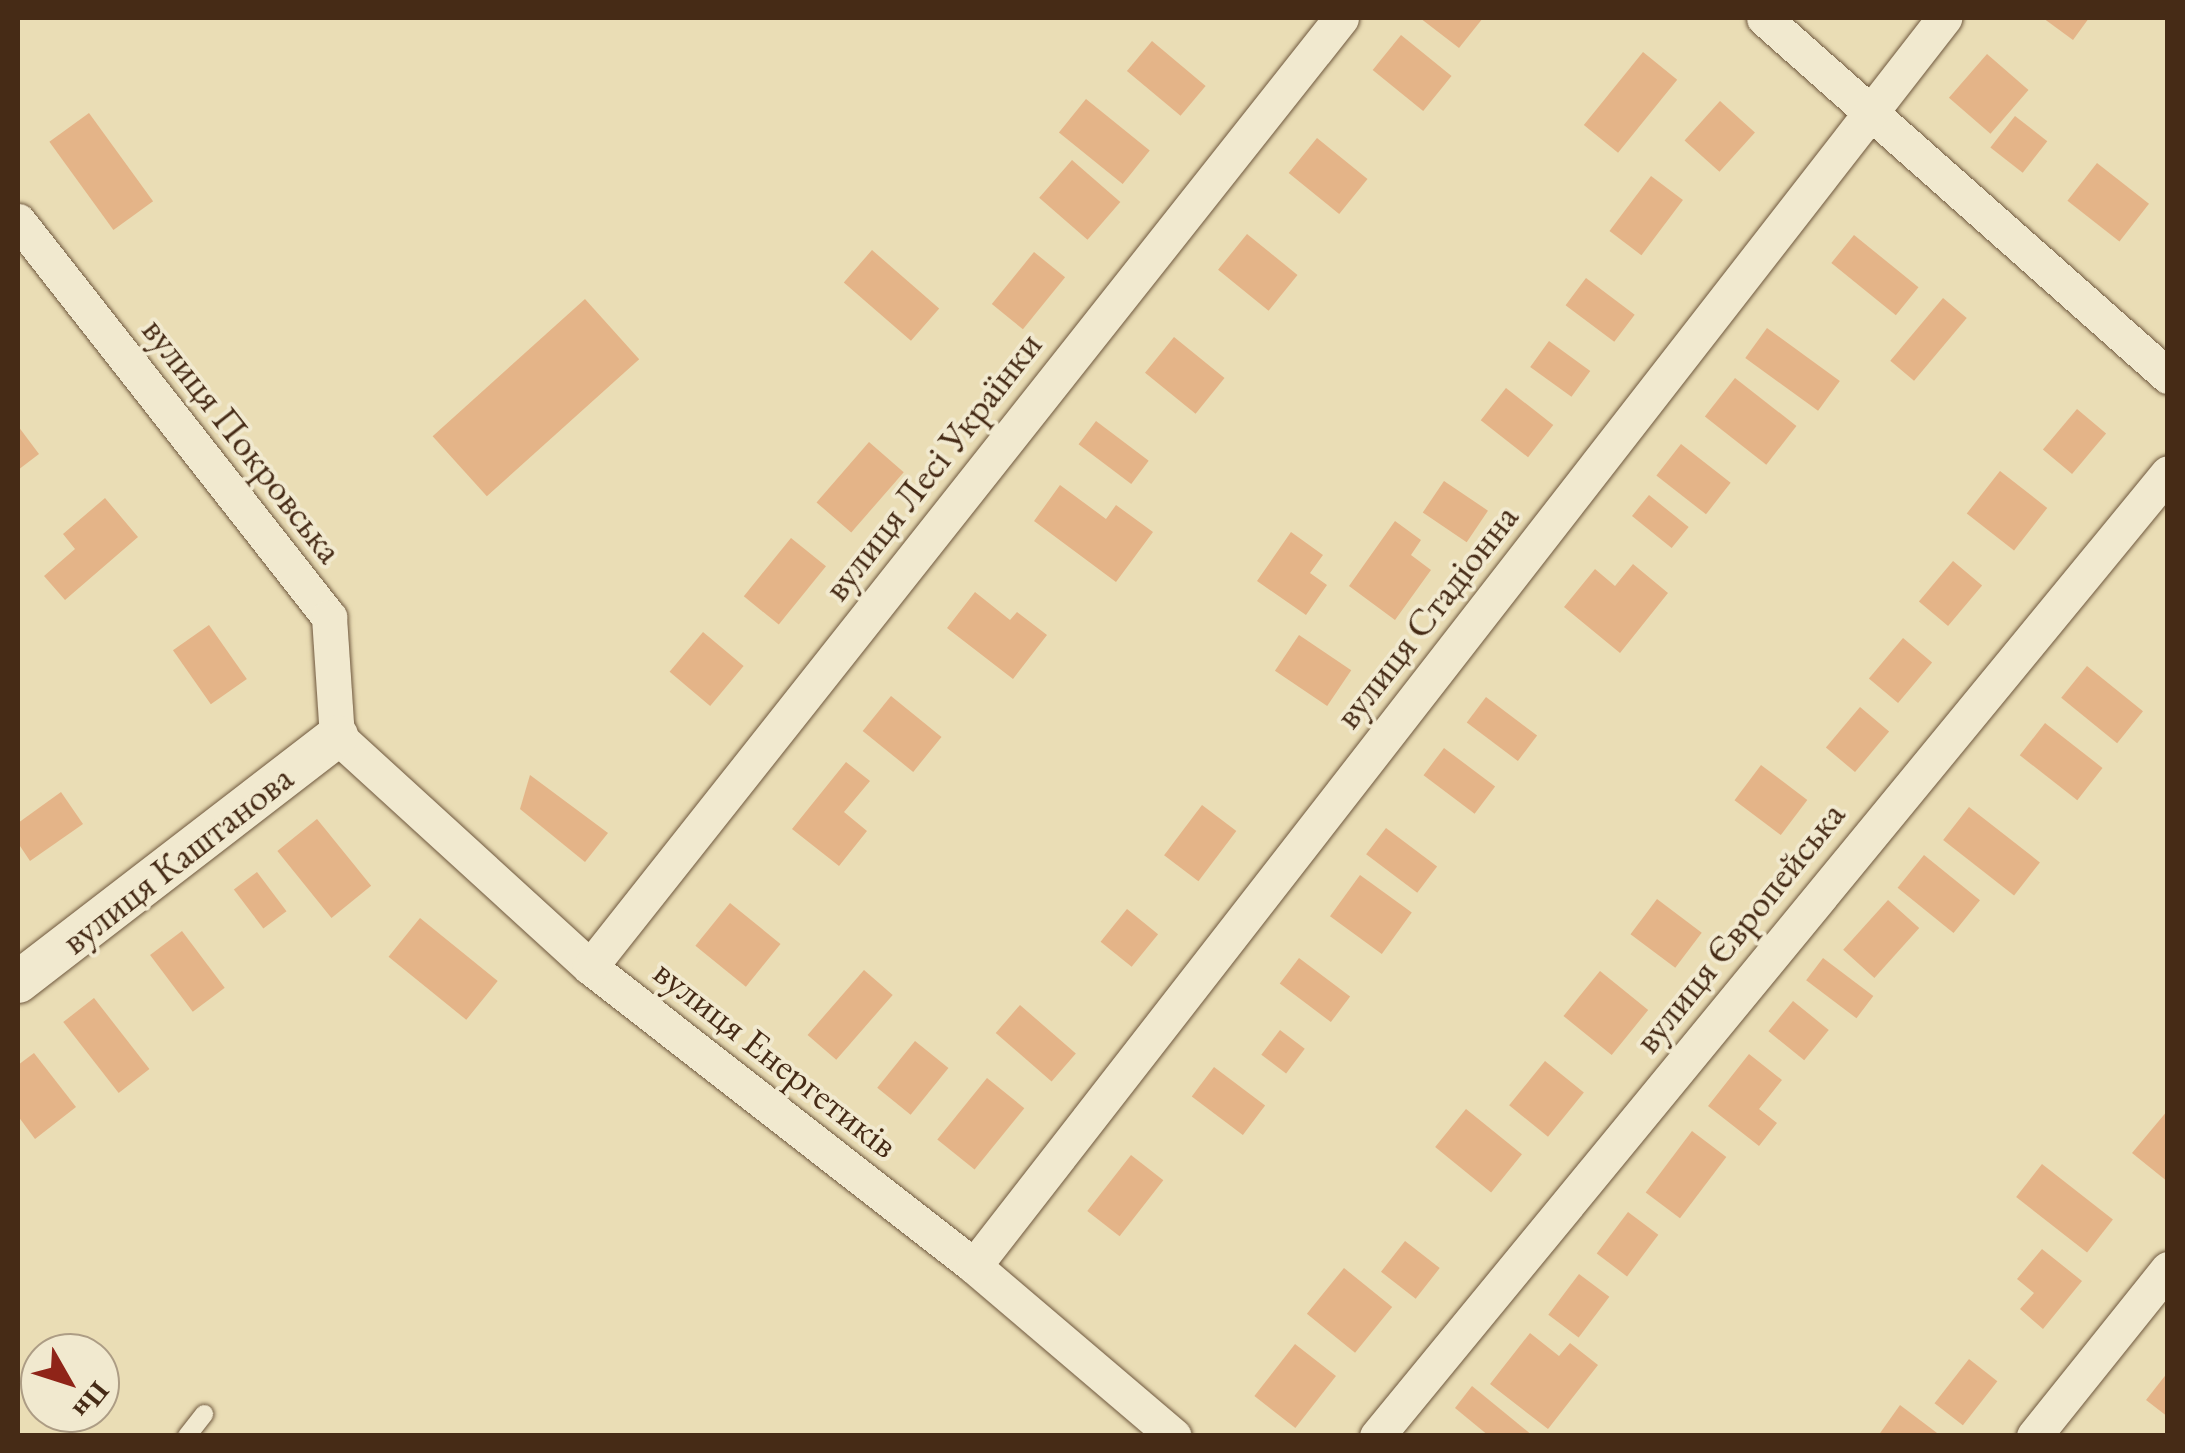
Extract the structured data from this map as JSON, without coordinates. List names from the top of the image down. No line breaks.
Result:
{"streets":{"street":["вулиця Покровська","вулиця Лесі Українки","вулиця Стадіонна","вулиця Каштанова","вулиця Європейська","вулиця Енергетиків"]},"crossings":[["вулиця Покровська","вулиця Каштанова"],["вулиця Покровська","вулиця Енергетиків"],["вулиця Лесі Українки","вулиця Енергетиків"],["вулиця Стадіонна","вулиця Енергетиків"],["вулиця Каштанова","вулиця Енергетиків"]],"north":"bottom right"}
